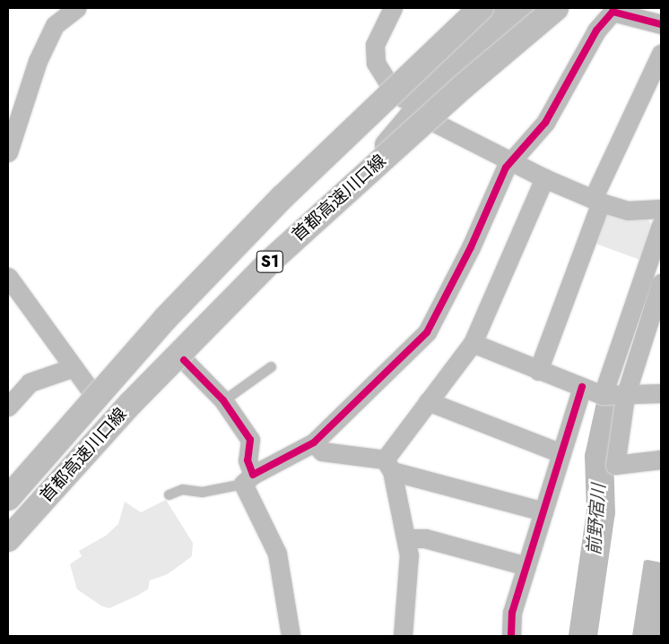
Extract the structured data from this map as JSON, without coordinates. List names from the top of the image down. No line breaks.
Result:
{"streets":{"highway":["首都高速川口線","S1"]},"water":["前野宿川"]}
